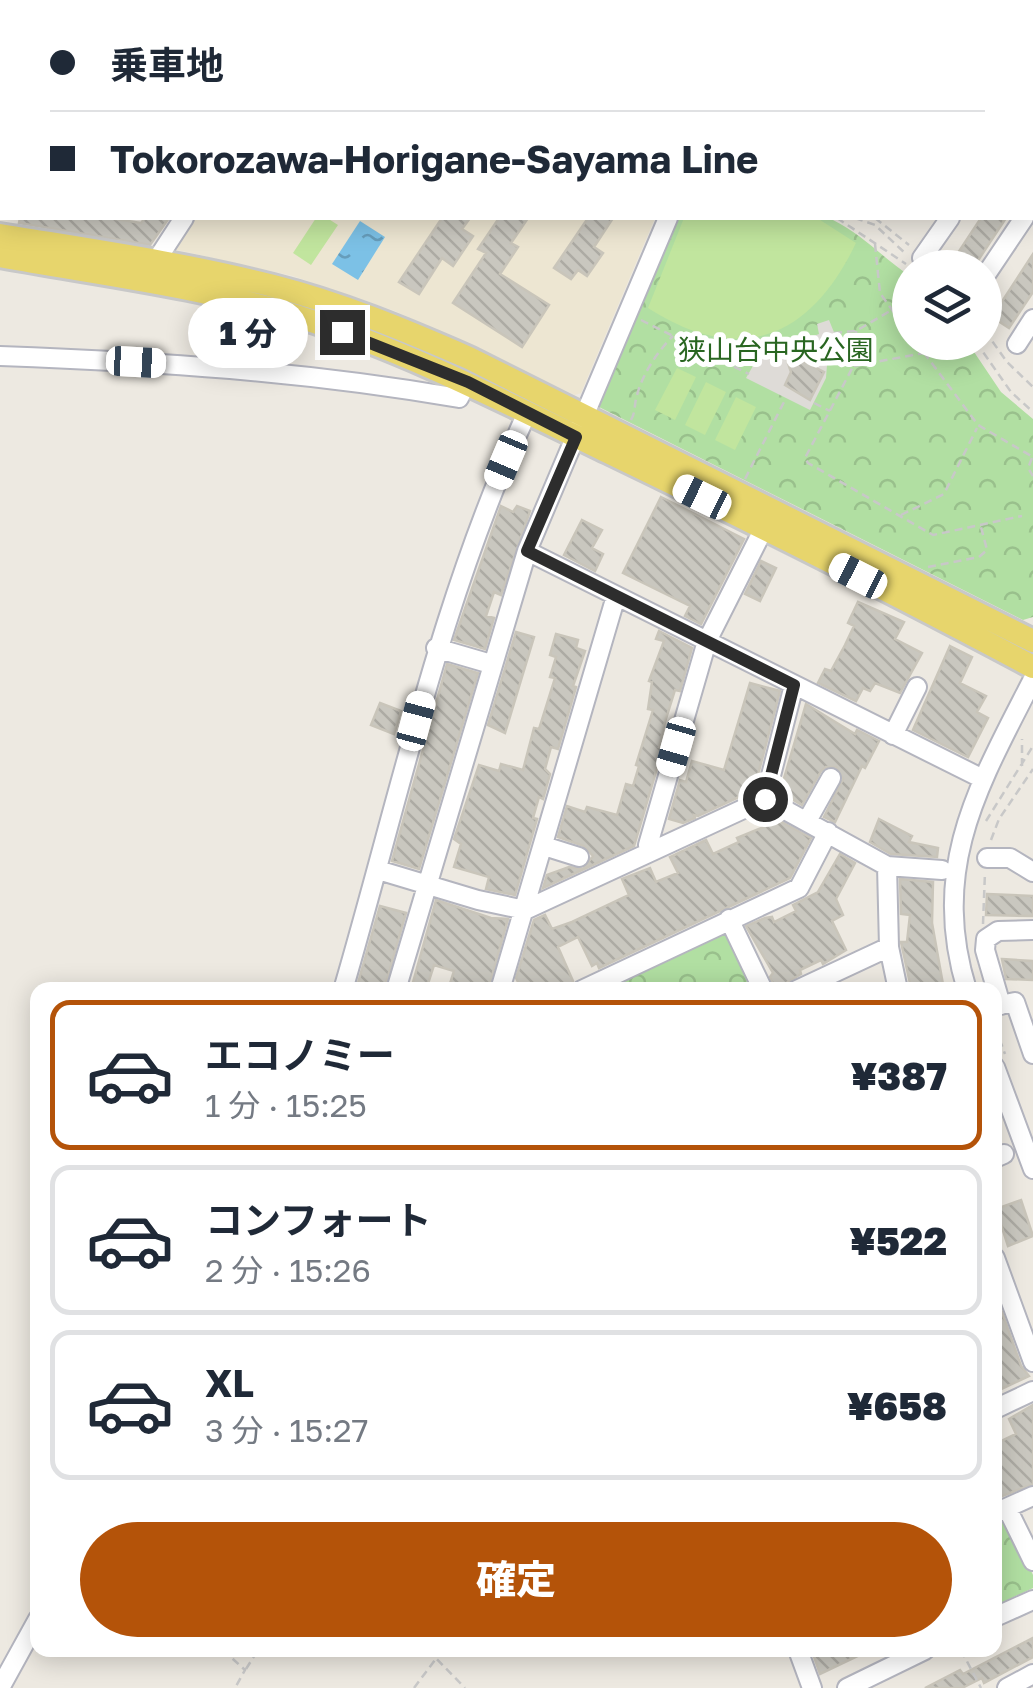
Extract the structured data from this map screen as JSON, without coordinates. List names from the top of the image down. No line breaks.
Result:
{"parks":["狭山台中央公園"],"page":{"banner":["乗車地","Tokorozawa-Horigane-Sayama Line"],"bubble":"1 分","list":[{"name":"エコノミー","note":"1 分 · 15:25","value":"¥387"},{"name":"コンフォート","note":"2 分 · 15:26","value":"¥522"},{"name":"XL","note":"3 分 · 15:27","value":"¥658"}],"buttons":"確定"}}
